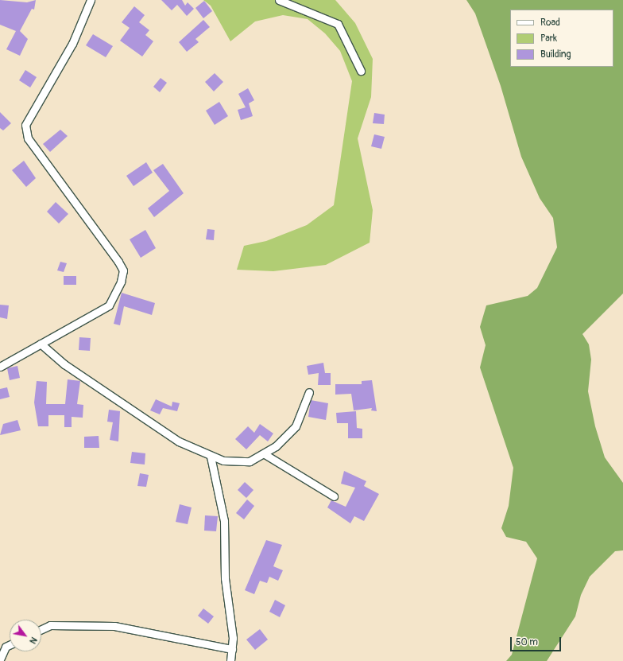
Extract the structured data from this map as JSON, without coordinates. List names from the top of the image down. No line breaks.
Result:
{"legend":["Road","Park","Building"],"scale_bar":"50 m","north":"bottom right"}
